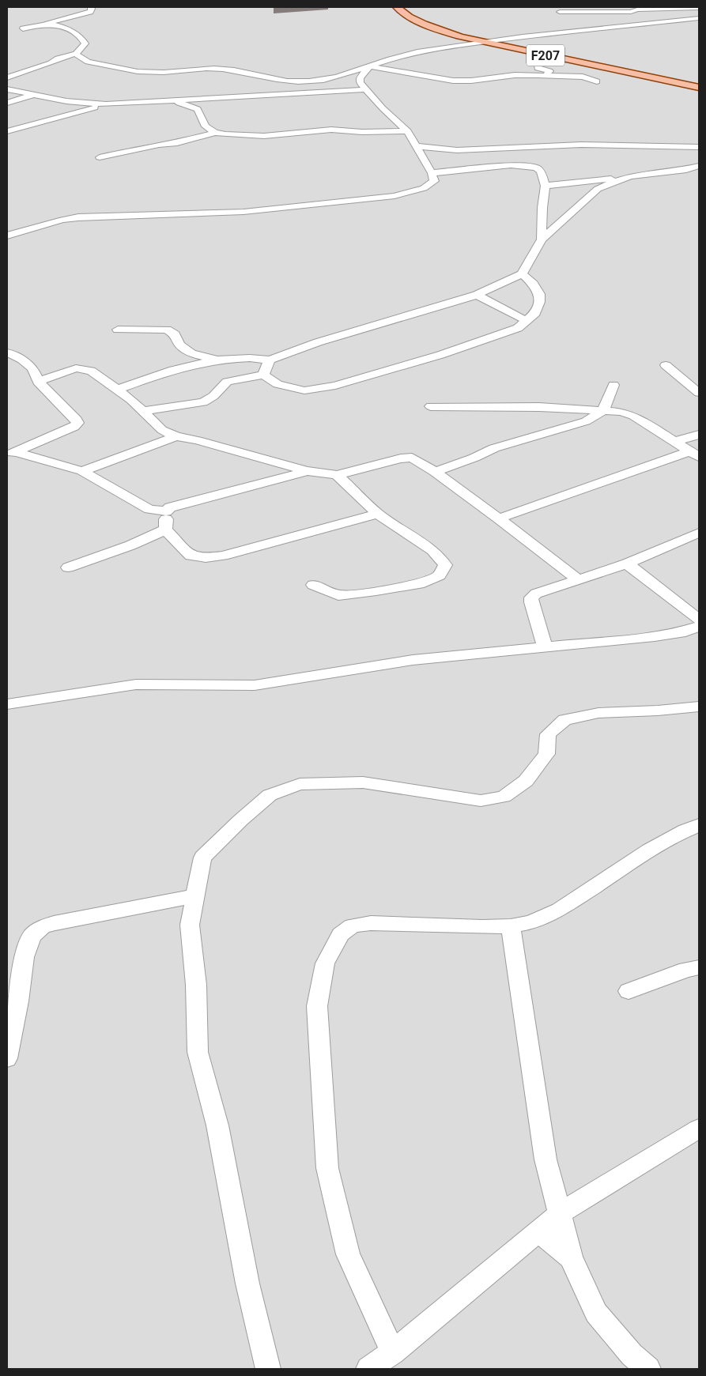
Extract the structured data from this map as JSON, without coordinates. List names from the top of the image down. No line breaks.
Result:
{"streets":{"main road":["F207"]}}
